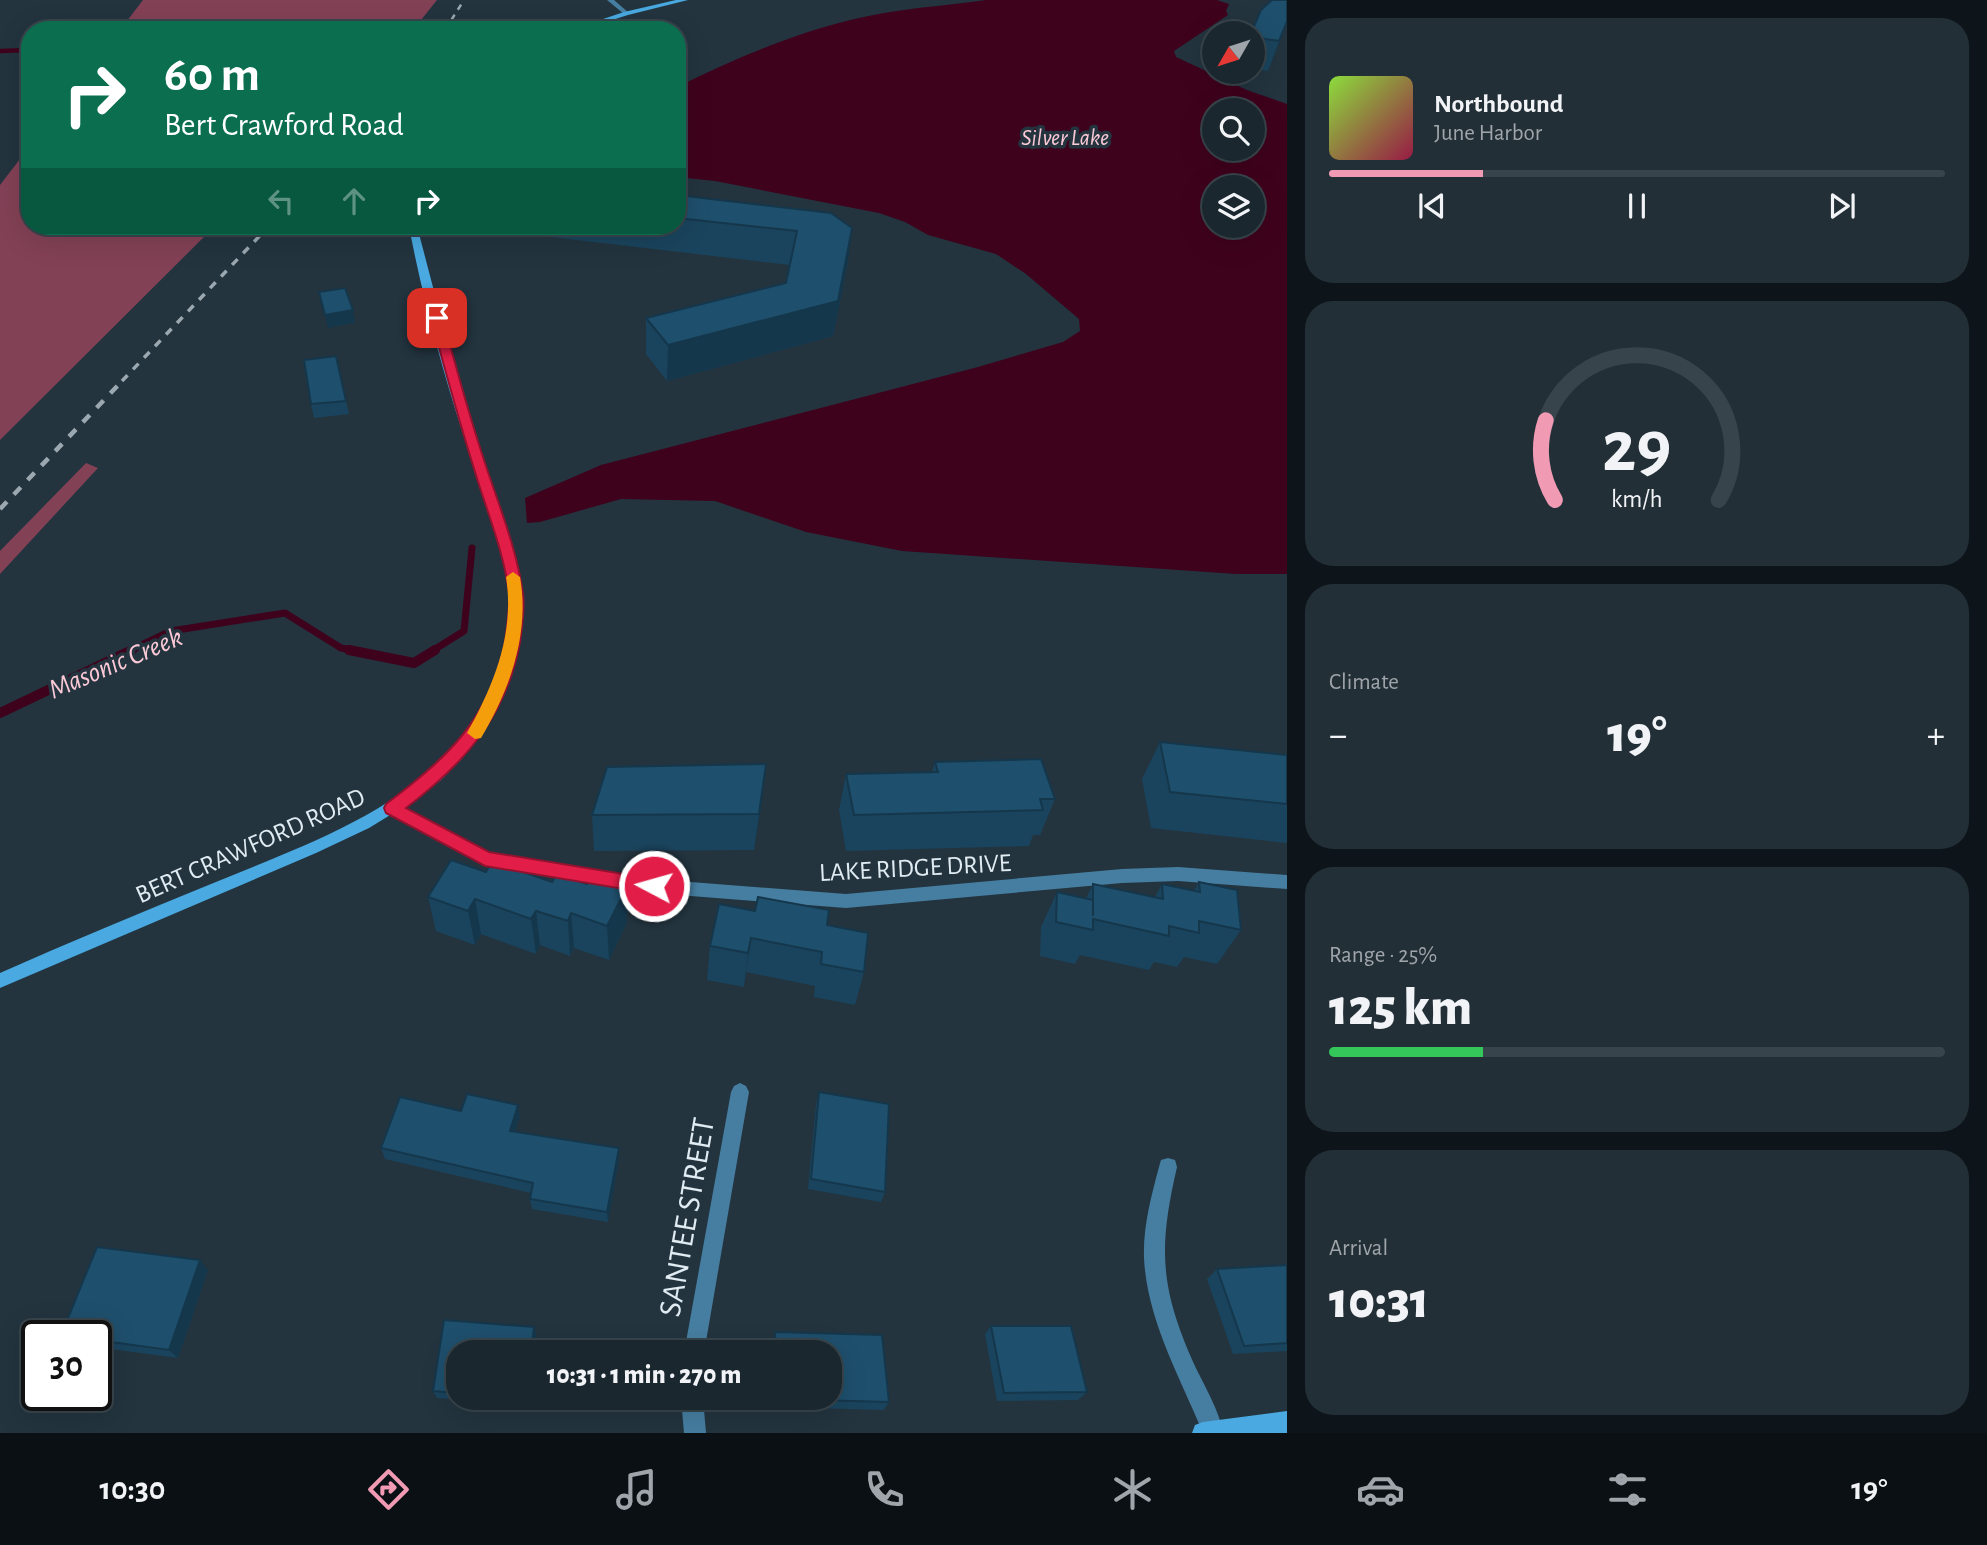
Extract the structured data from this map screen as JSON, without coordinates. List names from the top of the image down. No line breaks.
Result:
{"streets":{"street":["BERT CRAWFORD ROAD","LAKE RIDGE DRIVE","SANTEE STREET"]},"crossings":[["BERT CRAWFORD ROAD","LAKE RIDGE DRIVE"]],"water":["Silver Lake","Masonic Creek"],"north":"bottom left","page":{"turn":["60 m","Bert Crawford Road"],"song":["Northbound","June Harbor"],"tile":["Climate",["Range · 25%","125 km"],["Arrival","10:31"]],"heat":["−","19°","+"],"limit":"30","trip":"10:31 · 1 min · 270 m","tabs":["10:30","19°"],"gauge":["29","km/h"]}}
